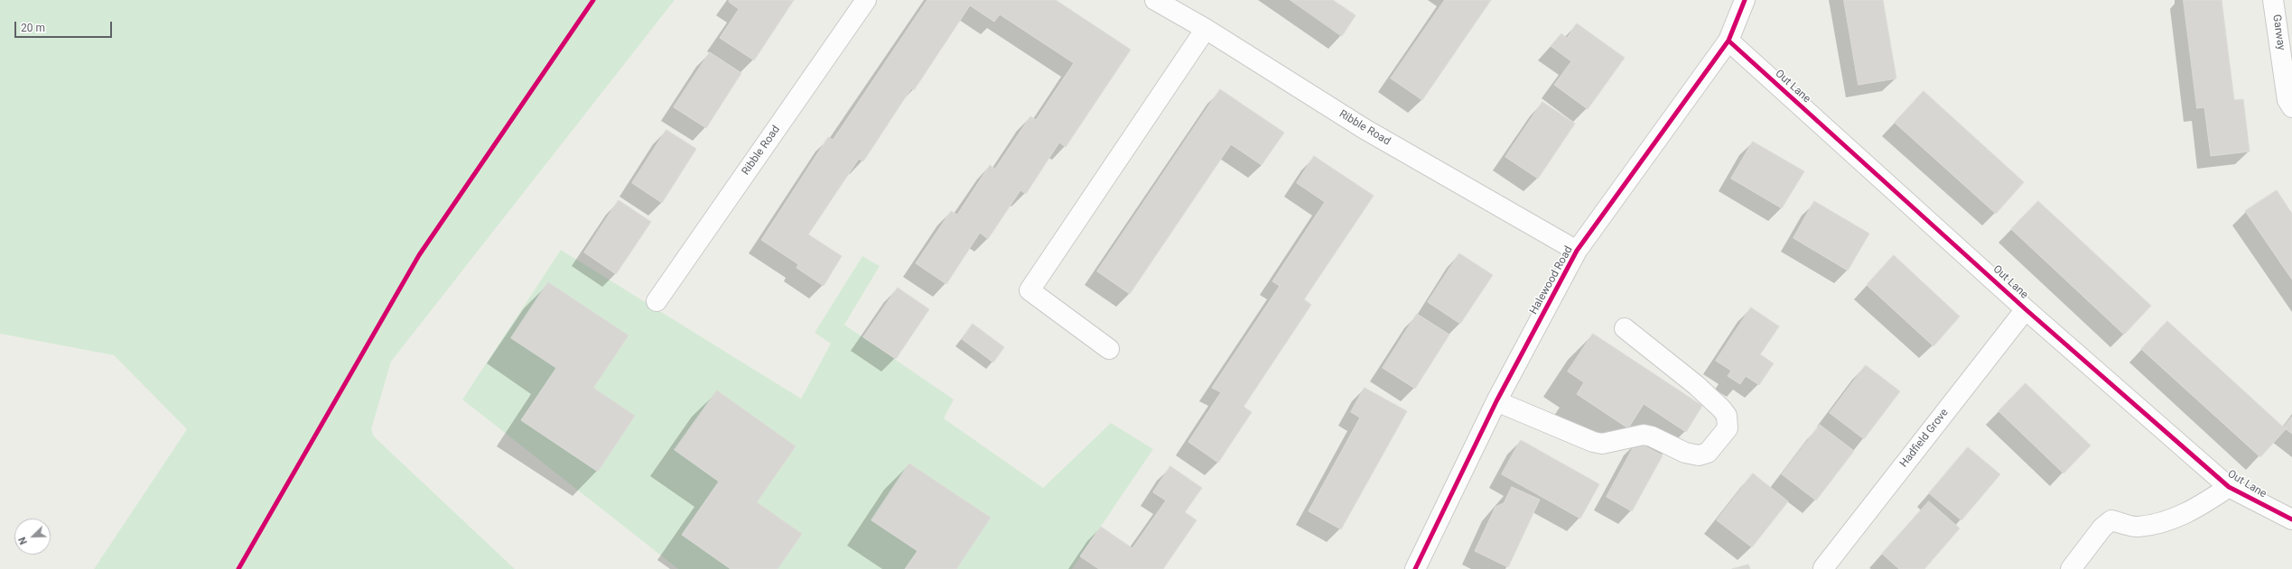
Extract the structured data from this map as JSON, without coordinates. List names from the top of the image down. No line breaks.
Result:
{"streets":{"street":["Garway","Out Lane","Ribble Road","Halewood Road","Hadfield Grove"]},"crossings":[["Out Lane","Halewood Road"],["Out Lane","Hadfield Grove"],["Ribble Road","Halewood Road"]],"scale_bar":"20 m","north":"bottom left"}
